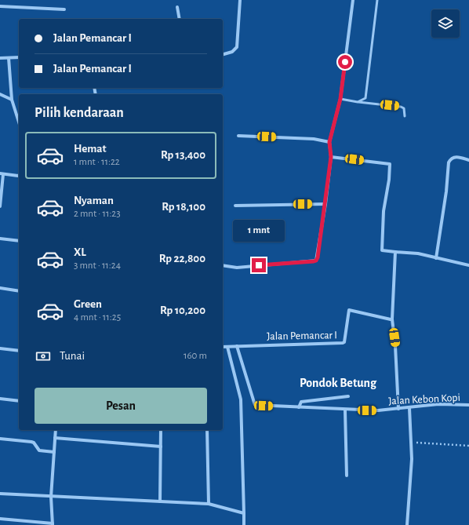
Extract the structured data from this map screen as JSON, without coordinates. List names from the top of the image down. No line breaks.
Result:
{"streets":{"street":["Jalan Pemancar I","Jalan Kebon Kopi"]},"crossings":[["Jalan Pemancar I","Jalan Kebon Kopi"]],"districts":["Pondok Betung"],"page":{"banner":["Jalan Pemancar I","Jalan Pemancar I"],"heading":"Pilih kendaraan","list":[{"name":"Hemat","note":"1 mnt · 11:22","value":"Rp 13,400"},{"name":"Nyaman","note":"2 mnt · 11:23","value":"Rp 18,100"},{"name":"XL","note":"3 mnt · 11:24","value":"Rp 22,800"},{"name":"Green","note":"4 mnt · 11:25","value":"Rp 10,200"}],"bubble":"1 mnt","pay":["Tunai","160 m"],"buttons":"Pesan"}}
